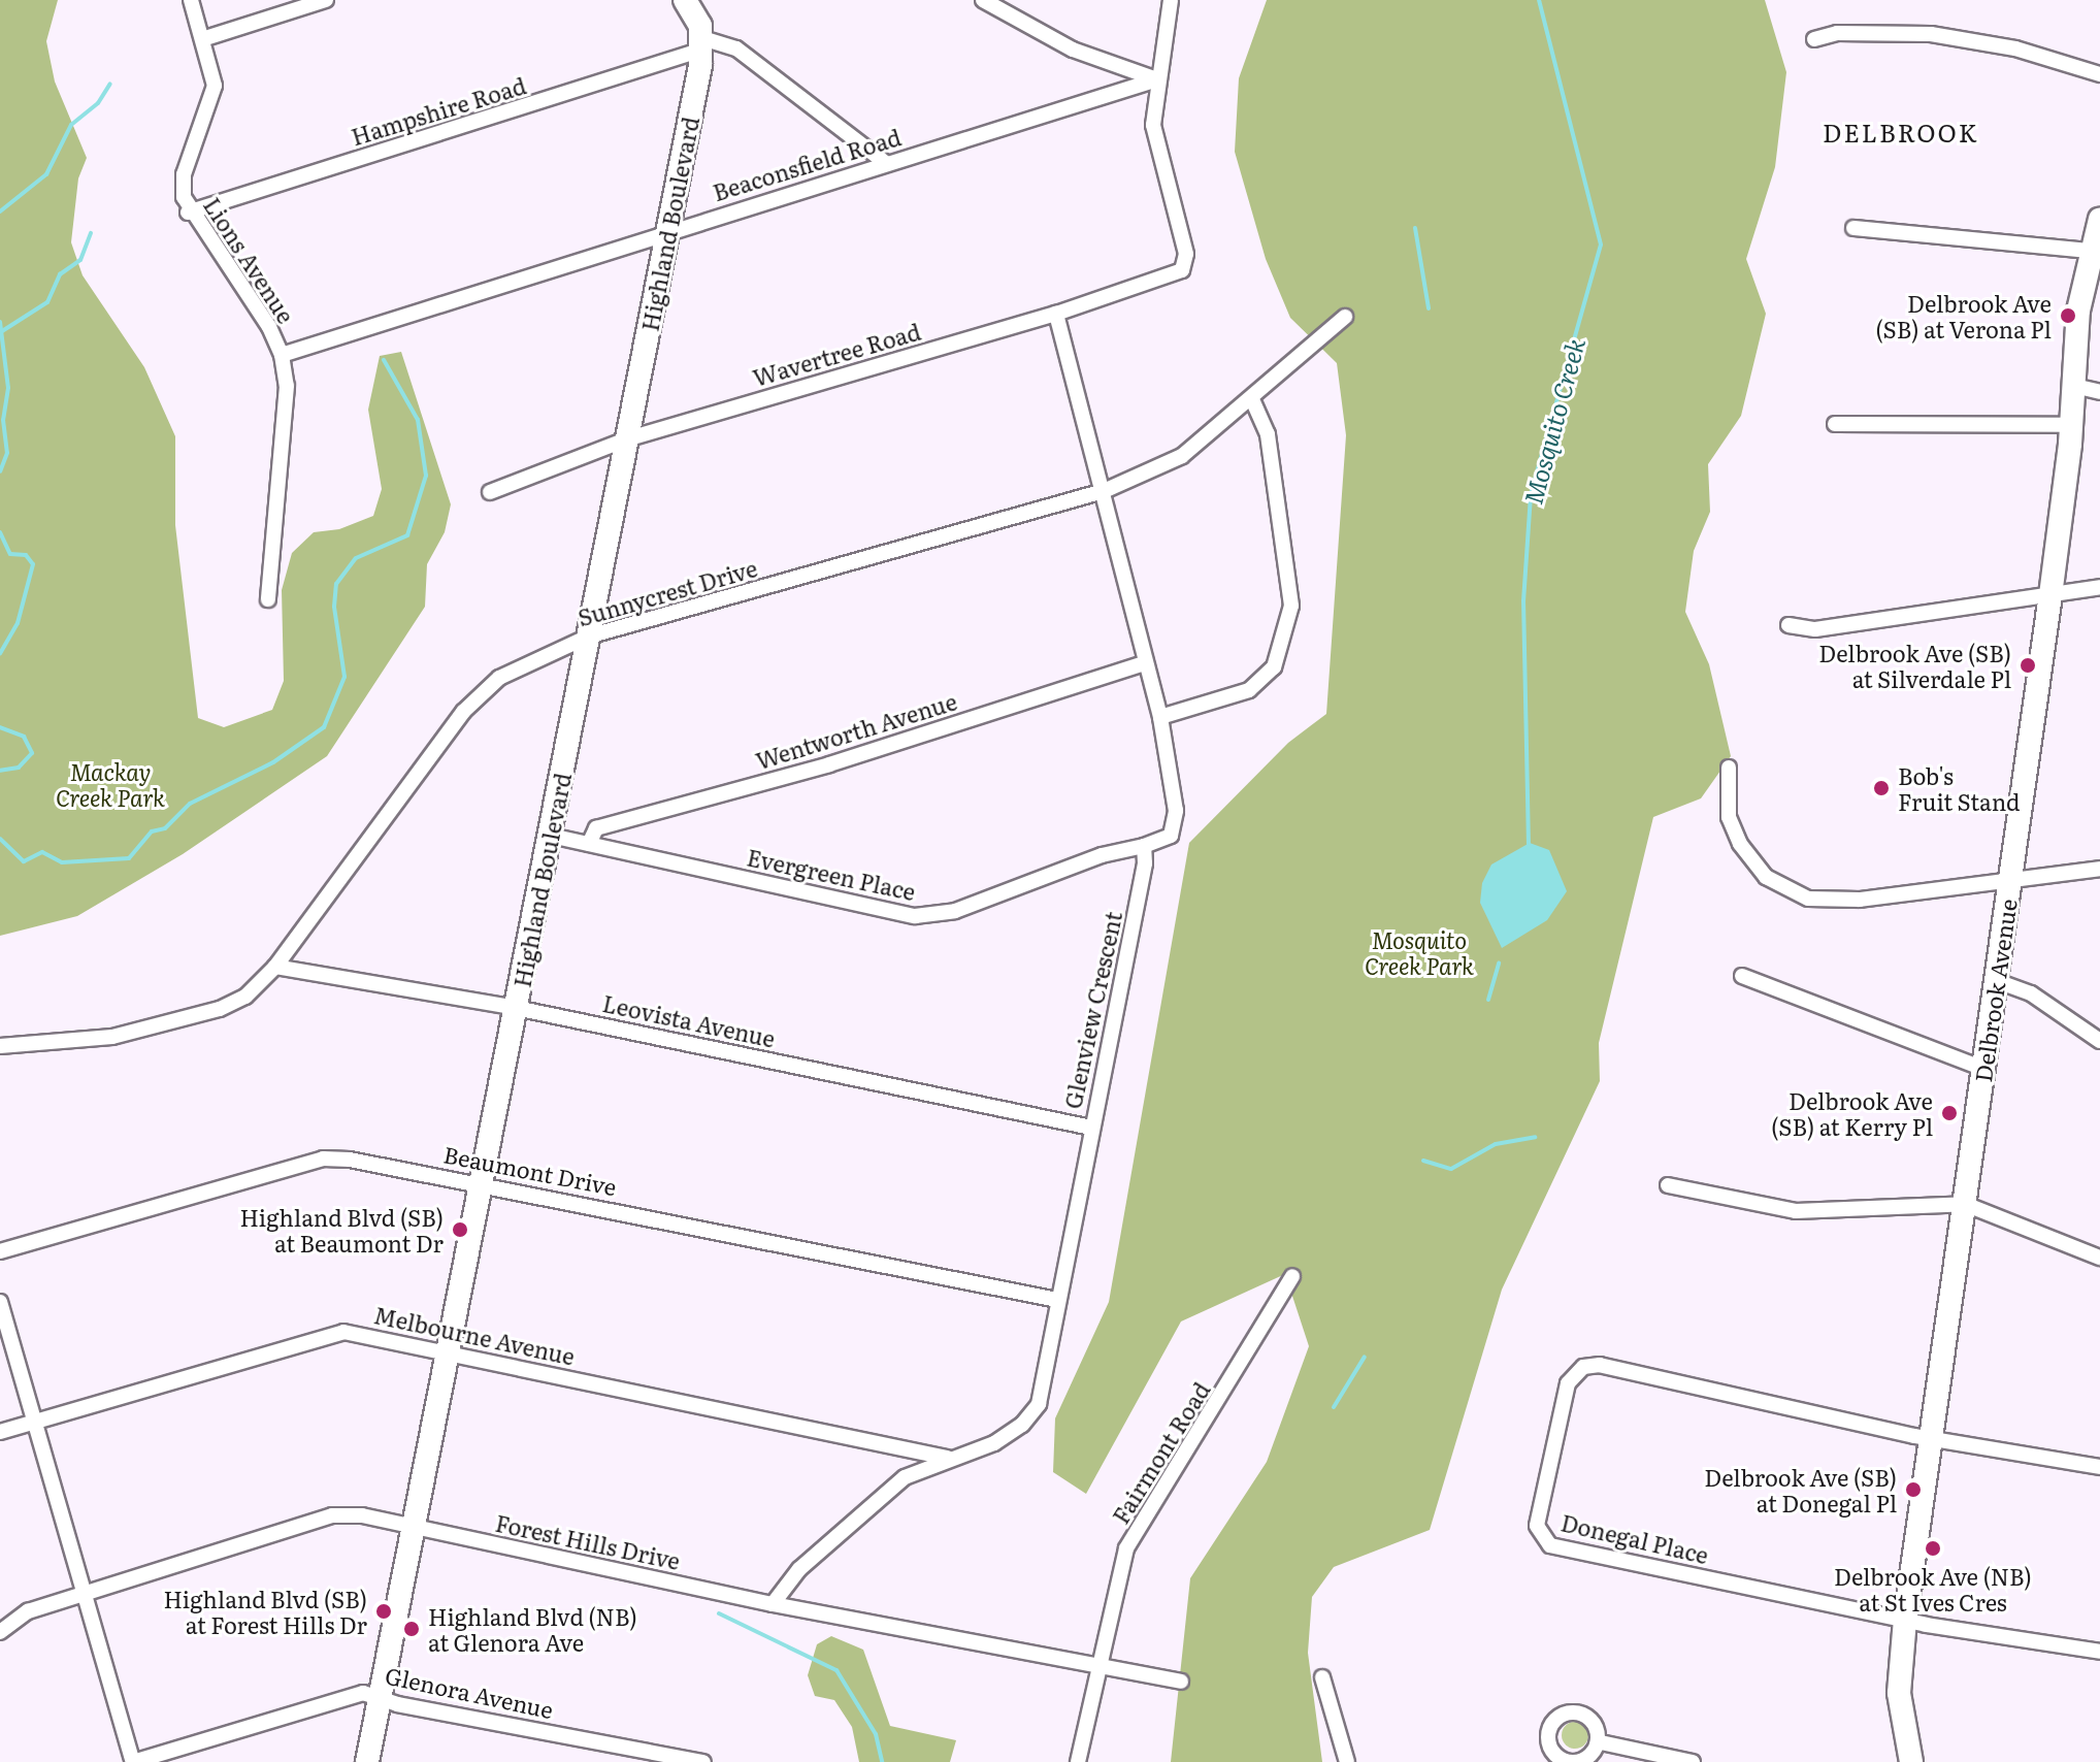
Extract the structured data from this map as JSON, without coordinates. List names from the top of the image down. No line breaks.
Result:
{"streets":{"street":["Hampshire Road","Beaconsfield Road","Highland Boulevard","Lions Avenue","Wavertree Road","Sunnycrest Drive","Wentworth Avenue","Evergreen Place","Delbrook Avenue","Glenview Crescent","Leovista Avenue","Beaumont Drive","Melbourne Avenue","Fairmont Road","Donegal Place","Forest Hills Drive","Glenora Avenue"]},"crossings":[["Hampshire Road","Highland Boulevard"],["Hampshire Road","Lions Avenue"],["Beaconsfield Road","Highland Boulevard"],["Beaconsfield Road","Lions Avenue"],["Beaconsfield Road","Wavertree Road"],["Highland Boulevard","Wavertree Road"],["Highland Boulevard","Sunnycrest Drive"],["Highland Boulevard","Evergreen Place"],["Highland Boulevard","Leovista Avenue"],["Highland Boulevard","Beaumont Drive"],["Highland Boulevard","Melbourne Avenue"],["Highland Boulevard","Forest Hills Drive"],["Highland Boulevard","Glenora Avenue"],["Sunnycrest Drive","Leovista Avenue"],["Wentworth Avenue","Evergreen Place"],["Evergreen Place","Glenview Crescent"],["Delbrook Avenue","Donegal Place"],["Glenview Crescent","Leovista Avenue"],["Glenview Crescent","Beaumont Drive"],["Glenview Crescent","Melbourne Avenue"],["Glenview Crescent","Forest Hills Drive"],["Fairmont Road","Forest Hills Drive"]],"districts":["DELBROOK"],"water":["Mosquito Creek"],"parks":["Mackay Creek Park","Mosquito Creek Park"],"places":["Delbrook Ave (SB) at Verona Pl","Delbrook Ave (SB) at Silverdale Pl","Bob's Fruit Stand","Delbrook Ave (SB) at Kerry Pl","Highland Blvd (SB) at Beaumont Dr","Delbrook Ave (SB) at Donegal Pl","Delbrook Ave (NB) at St Ives Cres","Highland Blvd (SB) at Forest Hills Dr","Highland Blvd (NB) at Glenora Ave"]}
